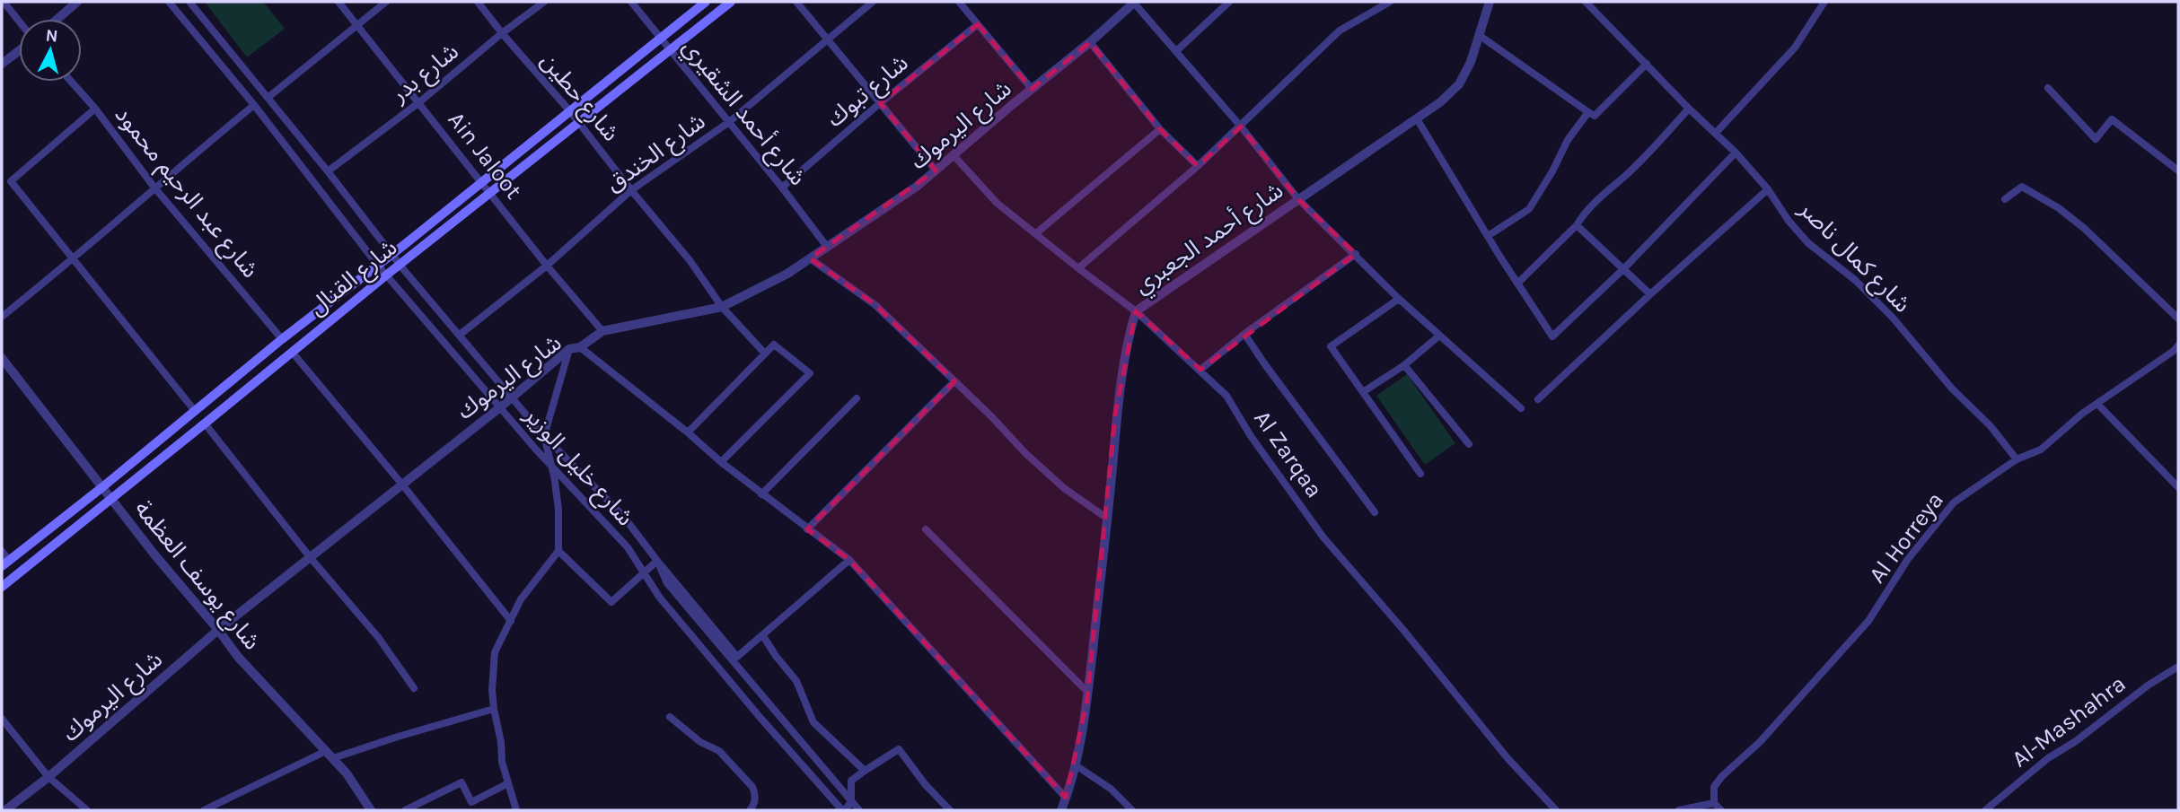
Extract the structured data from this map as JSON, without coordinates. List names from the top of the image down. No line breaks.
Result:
{"streets":{"main road":["شارع القنال"],"street":["شارع بدر","شارع تبوك","شارع حطين","شارع أحمد الشقيري","شارع اليرموك","شارع الخندق","Ain Jaloot","شارع عبد الرحيم محمود","شارع أحمد الجعبري","شارع كمال ناصر","Al Zarqaa","شارع خليل الوزير","Al Horreya","شارع يوسف العظمة","Al-Mashahra"]},"crossings":[["شارع بدر","شارع حطين"],["شارع بدر","Ain Jaloot"],["شارع بدر","شارع خليل الوزير"],["شارع تبوك","شارع أحمد الشقيري"],["شارع حطين","شارع اليرموك"],["شارع حطين","شارع الخندق"],["شارع حطين","شارع القنال"],["شارع أحمد الشقيري","شارع اليرموك"],["شارع أحمد الشقيري","شارع الخندق"],["شارع أحمد الشقيري","شارع القنال"],["شارع اليرموك","Ain Jaloot"],["شارع اليرموك","Al Zarqaa"],["شارع اليرموك","شارع خليل الوزير"],["شارع اليرموك","شارع يوسف العظمة"],["شارع الخندق","Ain Jaloot"],["شارع الخندق","شارع خليل الوزير"],["Ain Jaloot","شارع القنال"],["شارع عبد الرحيم محمود","شارع القنال"],["شارع أحمد الجعبري","Al Zarqaa"],["شارع كمال ناصر","Al Horreya"],["شارع القنال","شارع خليل الوزير"],["شارع القنال","شارع يوسف العظمة"]],"north":"top"}
